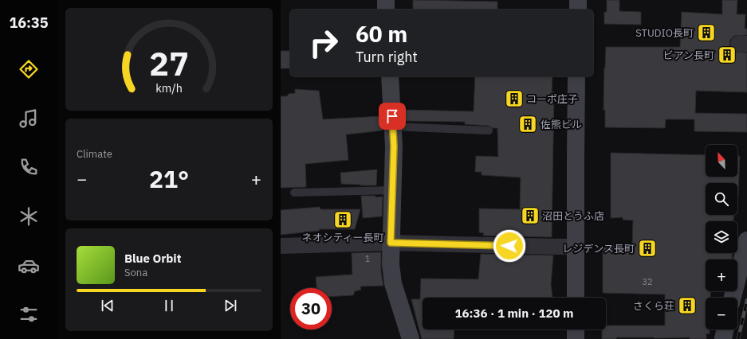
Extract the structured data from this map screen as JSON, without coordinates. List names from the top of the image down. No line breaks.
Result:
{"places":{"building":["STUDIO長町","ビアン長町","コーポ庄子","佐熊ビル","沼田とうふ店","ネオシティー長町","レジデンス長町","さくら荘"]},"house_numbers":["1","32"],"north":"top left","page":{"tabs":"16:35","turn":["60 m","Turn right"],"tile":"Climate","map_buttons":["+","−"],"heat":["−","21°","+"],"song":["Blue Orbit","Sona"],"limit":"30","trip":"16:36 · 1 min · 120 m","gauge":["27","km/h"]}}
